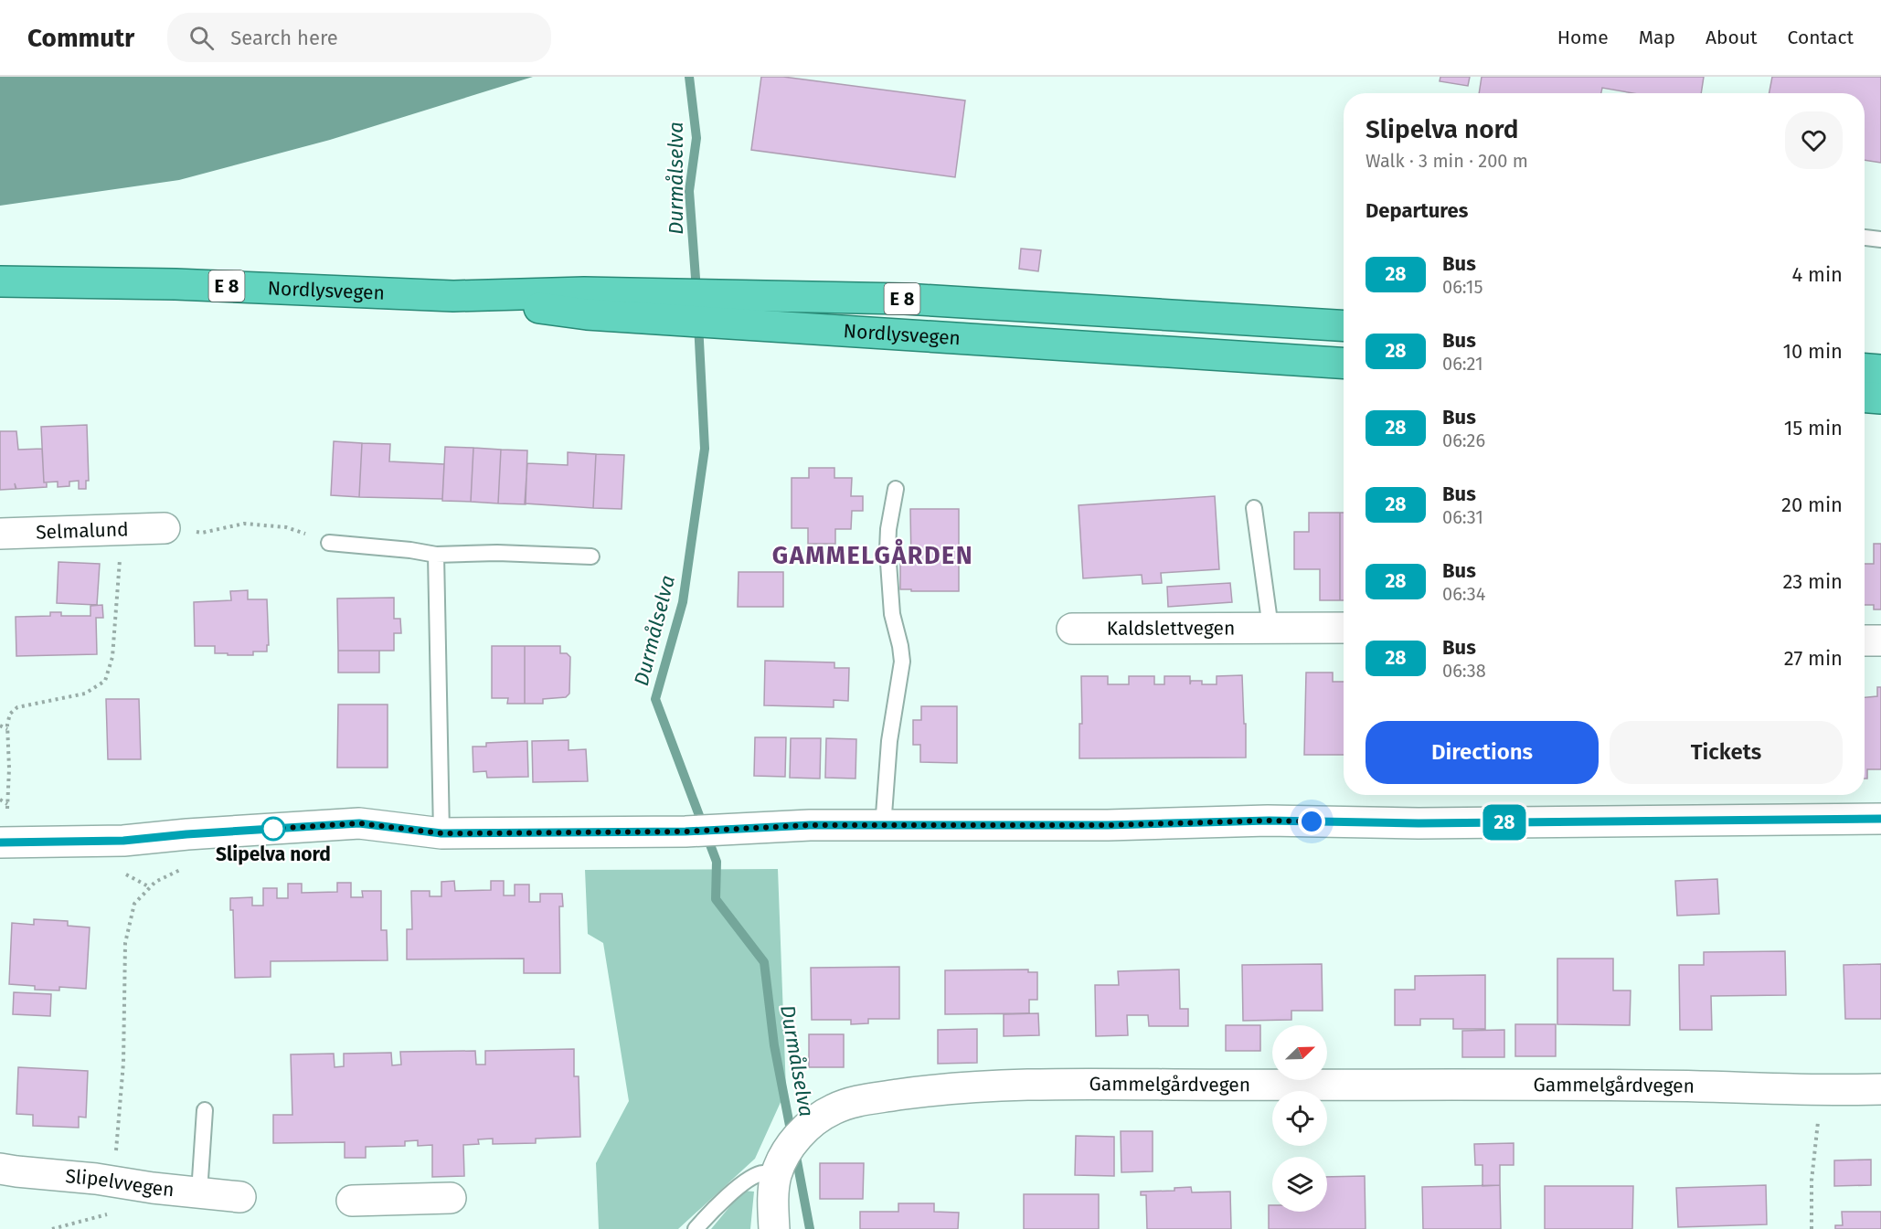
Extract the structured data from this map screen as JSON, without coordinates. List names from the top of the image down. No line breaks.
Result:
{"streets":{"highway":["E 8","Nordlysvegen"],"street":["Selmalund","Kaldslettvegen","Gammelgårdvegen","Slipelvvegen"]},"districts":["GAMMELGÅRDEN"],"water":["Durmålselva"],"places":["Slipelva nord"],"lines":["bus line 28"],"north":"top right","page":{"header":"Commutr","search":"Search here","nav":["Home","Map","About","Contact"],"on_map":"28","heading":[["Slipelva nord","Walk · 3 min · 200 m"],"Departures"],"list":[{"mark":"28","name":"Bus","note":"06:15","value":"4 min"},{"mark":"28","name":"Bus","note":"06:21","value":"10 min"},{"mark":"28","name":"Bus","note":"06:26","value":"15 min"},{"mark":"28","name":"Bus","note":"06:31","value":"20 min"},{"mark":"28","name":"Bus","note":"06:34","value":"23 min"},{"mark":"28","name":"Bus","note":"06:38","value":"27 min"}],"buttons":["Directions","Tickets"]}}
